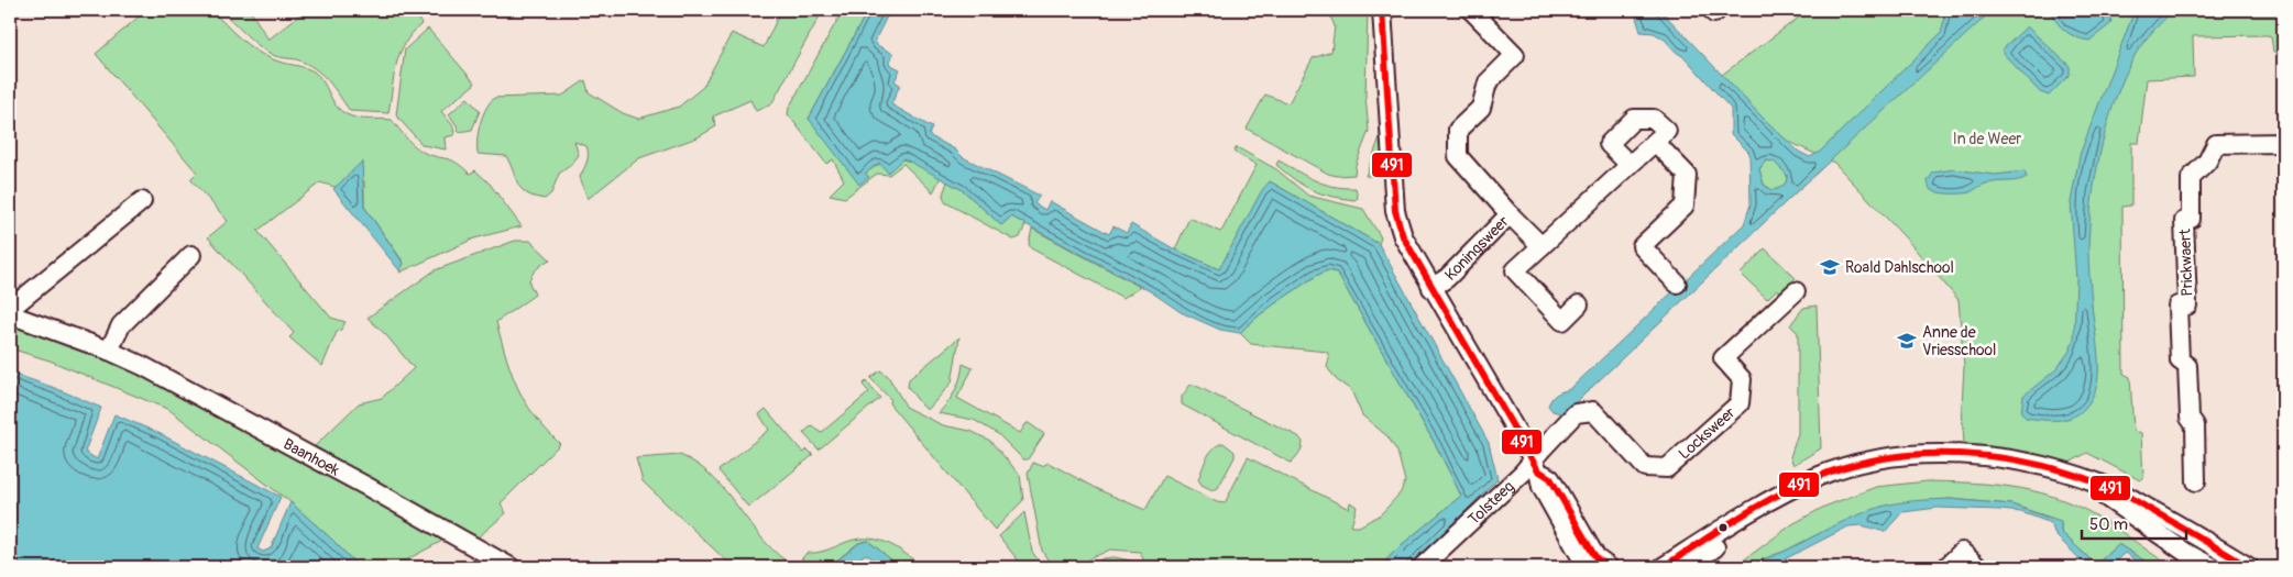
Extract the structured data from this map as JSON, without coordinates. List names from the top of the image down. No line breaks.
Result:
{"streets":{"street":["Koningsweer","Prickwaert","Locksweer","Baanhoek","Tolsteeg"]},"crossings":[["Locksweer","Tolsteeg"]],"parks":["In de Weer"],"places":{"school or university":["Roald Dahlschool","Anne de Vriesschool"]},"lines":["transit line 491"],"scale_bar":"50 m"}
